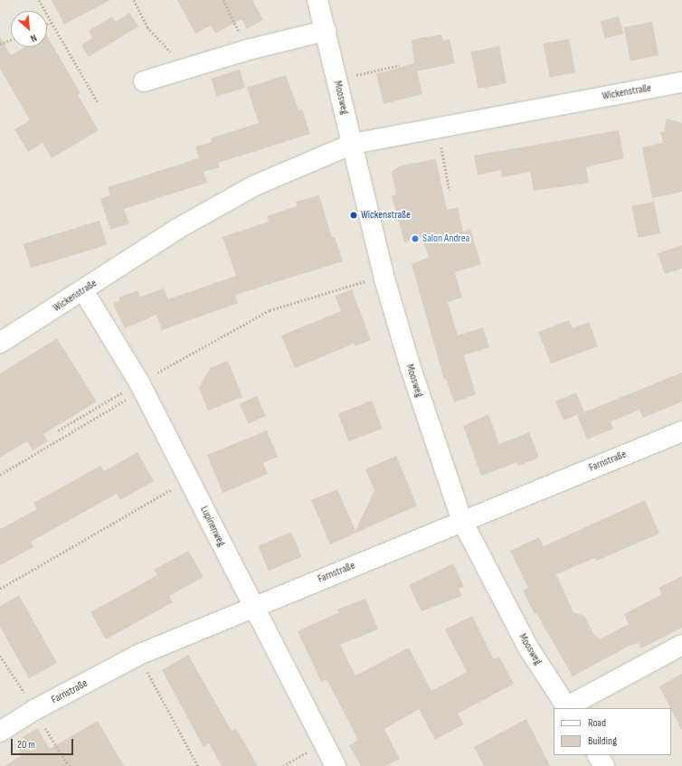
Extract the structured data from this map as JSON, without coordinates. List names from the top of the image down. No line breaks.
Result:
{"streets":{"street":["Wickenstraße","Moosweg","Farnstraße","Lupinenweg"]},"crossings":[["Wickenstraße","Moosweg"],["Wickenstraße","Lupinenweg"],["Moosweg","Farnstraße"],["Farnstraße","Lupinenweg"]],"places":["Wickenstraße","Salon Andrea"],"legend":["Road","Building"],"scale_bar":"20 m","north":"bottom right"}
